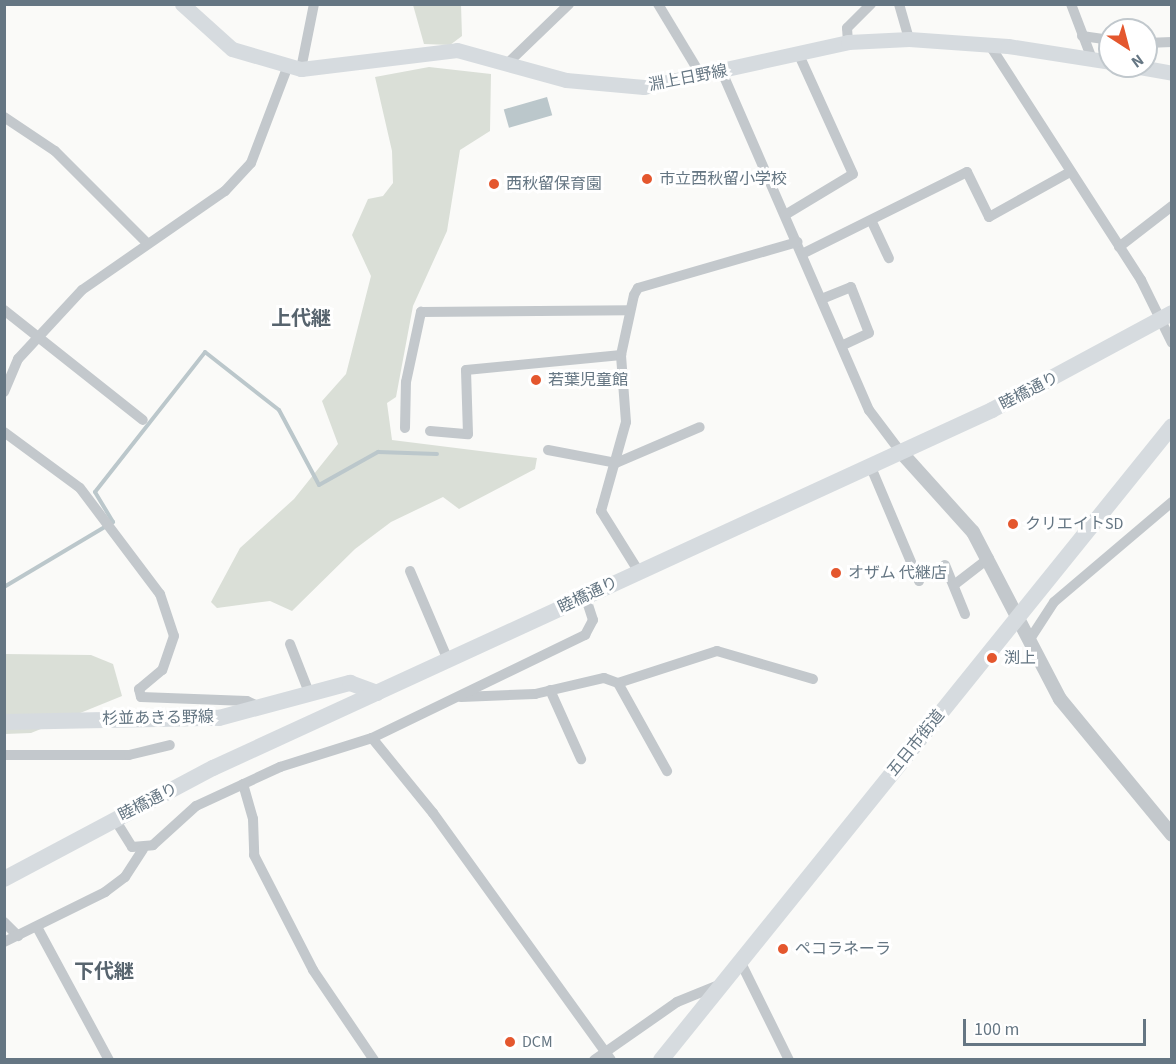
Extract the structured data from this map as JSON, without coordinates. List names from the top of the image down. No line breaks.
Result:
{"streets":{"main road":["淵上日野線","睦橋通り","杉並あきる野線","五日市街道"]},"crossings":[["睦橋通り","杉並あきる野線"]],"districts":["上代継","下代継"],"places":["市立西秋留小学校","西秋留保育園","若葉児童館","クリエイトSD","オザム 代継店","渕上","ペコラネーラ","DCM"],"scale_bar":"100 m","north":"bottom right"}
